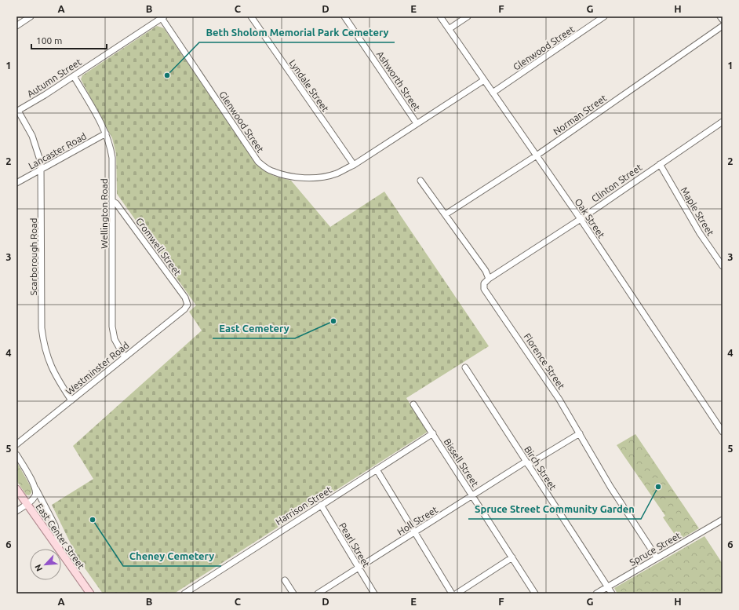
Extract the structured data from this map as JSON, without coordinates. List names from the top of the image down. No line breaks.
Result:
{"streets":{"main road":["East Center Street"],"street":["Glenwood Street","Autumn Street","Ashworth Street","Lyndale Street","Norman Street","Lancaster Road","Clinton Street","Maple Street","Wellington Road","Oak Street","Cromwell Street","Scarborough Road","Florence Street","Westminster Road","Bissell Street","Birch Street","Harrison Street","Holl Street","Pearl Street","Spruce Street"]},"crossings":[["Glenwood Street","Autumn Street"],["Glenwood Street","Ashworth Street"],["Glenwood Street","Lyndale Street"],["Glenwood Street","Oak Street"],["Autumn Street","Wellington Road"],["Autumn Street","Scarborough Road"],["Norman Street","Oak Street"],["Lancaster Road","Wellington Road"],["Lancaster Road","Scarborough Road"],["Clinton Street","Maple Street"],["Clinton Street","Oak Street"],["Clinton Street","Florence Street"],["Wellington Road","Cromwell Street"],["Wellington Road","Westminster Road"],["Cromwell Street","Westminster Road"],["Scarborough Road","Westminster Road"],["Florence Street","Holl Street"],["Florence Street","Spruce Street"],["Bissell Street","Harrison Street"],["Bissell Street","Holl Street"],["Birch Street","Holl Street"],["Birch Street","Spruce Street"],["Harrison Street","Pearl Street"],["Holl Street","Pearl Street"]],"places":["Beth Sholom Memorial Park Cemetery","East Cemetery","Spruce Street Community Garden","Cheney Cemetery"],"scale_bar":"100 m","north":"bottom left","grid":{"columns":["A","B","C","D","E","F","G","H"],"rows":["1","2","3","4","5","6"]}}
